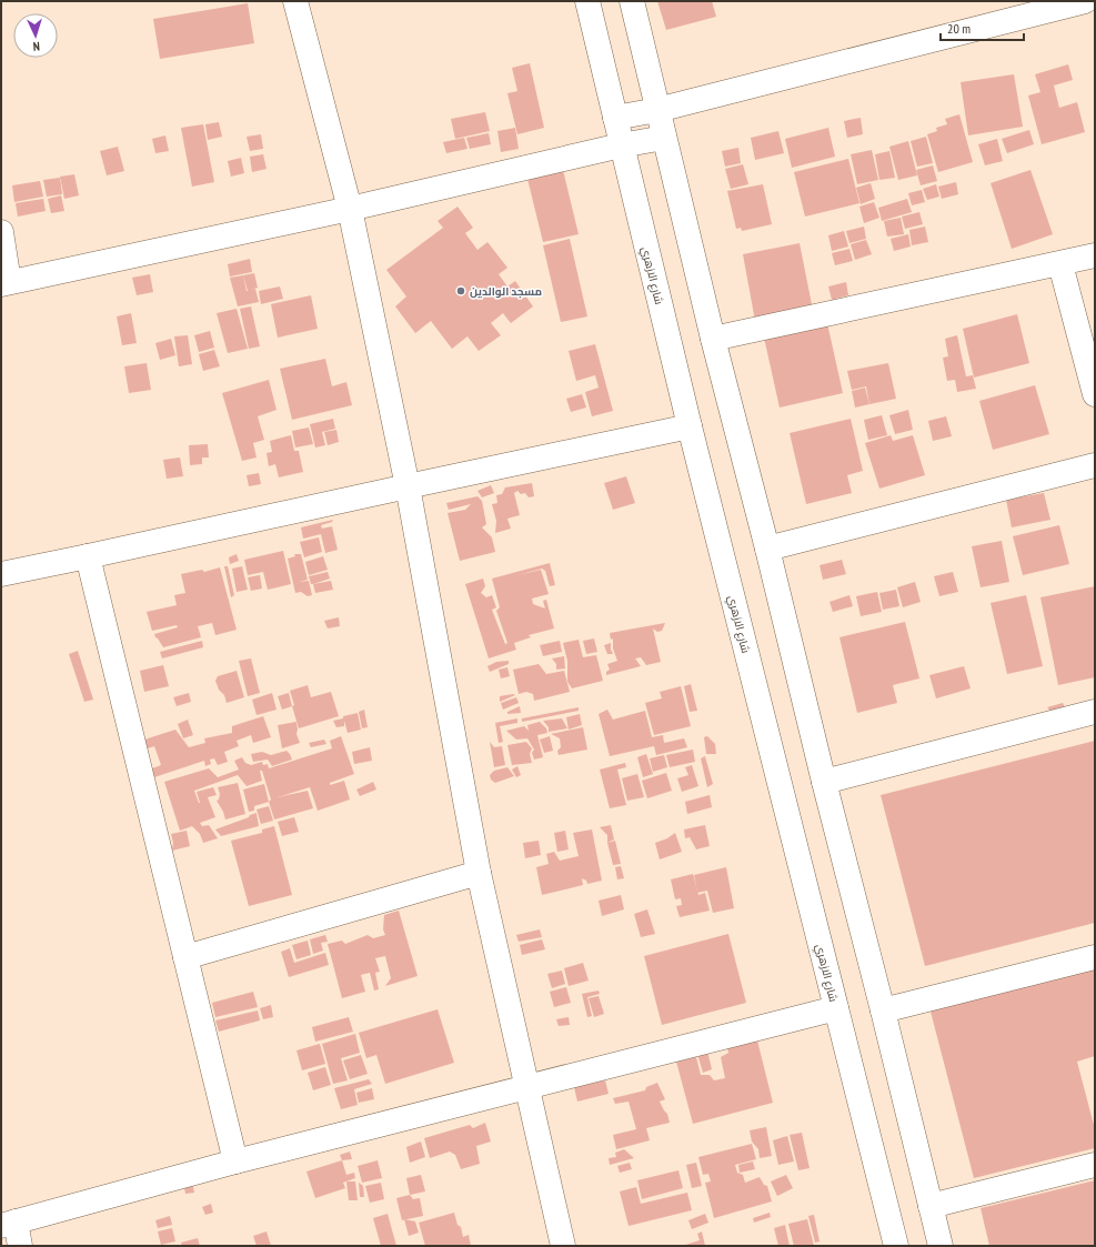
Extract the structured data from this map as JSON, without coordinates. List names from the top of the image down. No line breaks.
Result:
{"streets":{"street":["شارع الازهري"]},"places":["مسجد الوالدين"],"scale_bar":"20 m","north":"bottom"}
